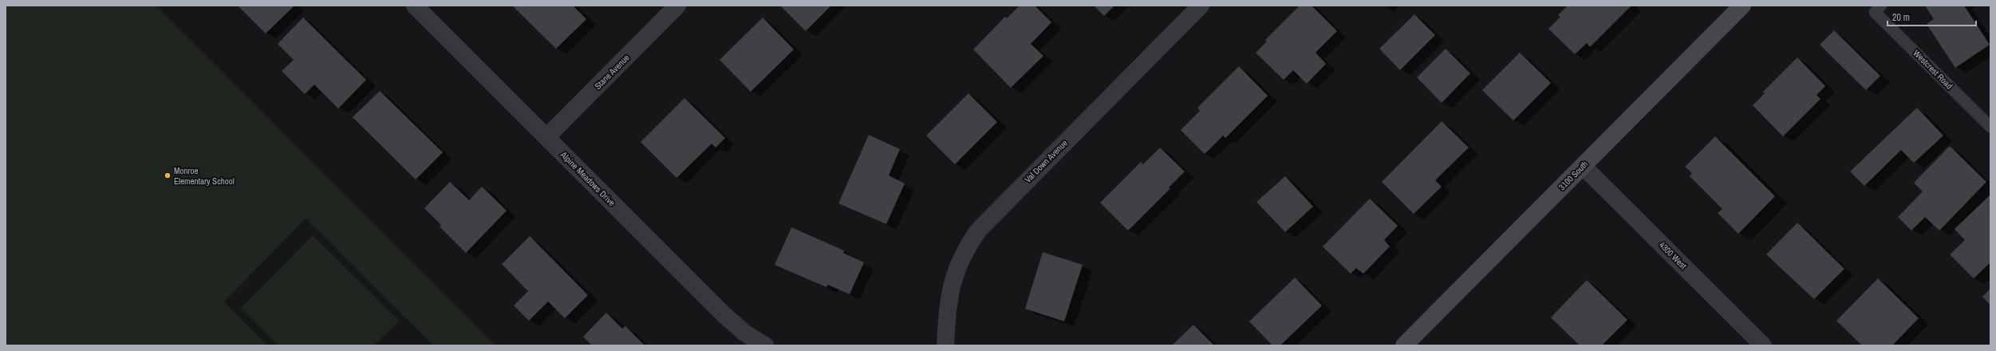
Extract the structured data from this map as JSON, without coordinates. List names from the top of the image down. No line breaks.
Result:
{"streets":{"main road":["3100 South"],"street":["Stane Avenue","Val Down Avenue","Alpine Meadows Drive","4300 West"],"lane":["Westcrest Road"]},"crossings":[["Stane Avenue","Alpine Meadows Drive"],["3100 South","4300 West"]],"places":["Monroe Elementary School"],"scale_bar":"20 m"}
